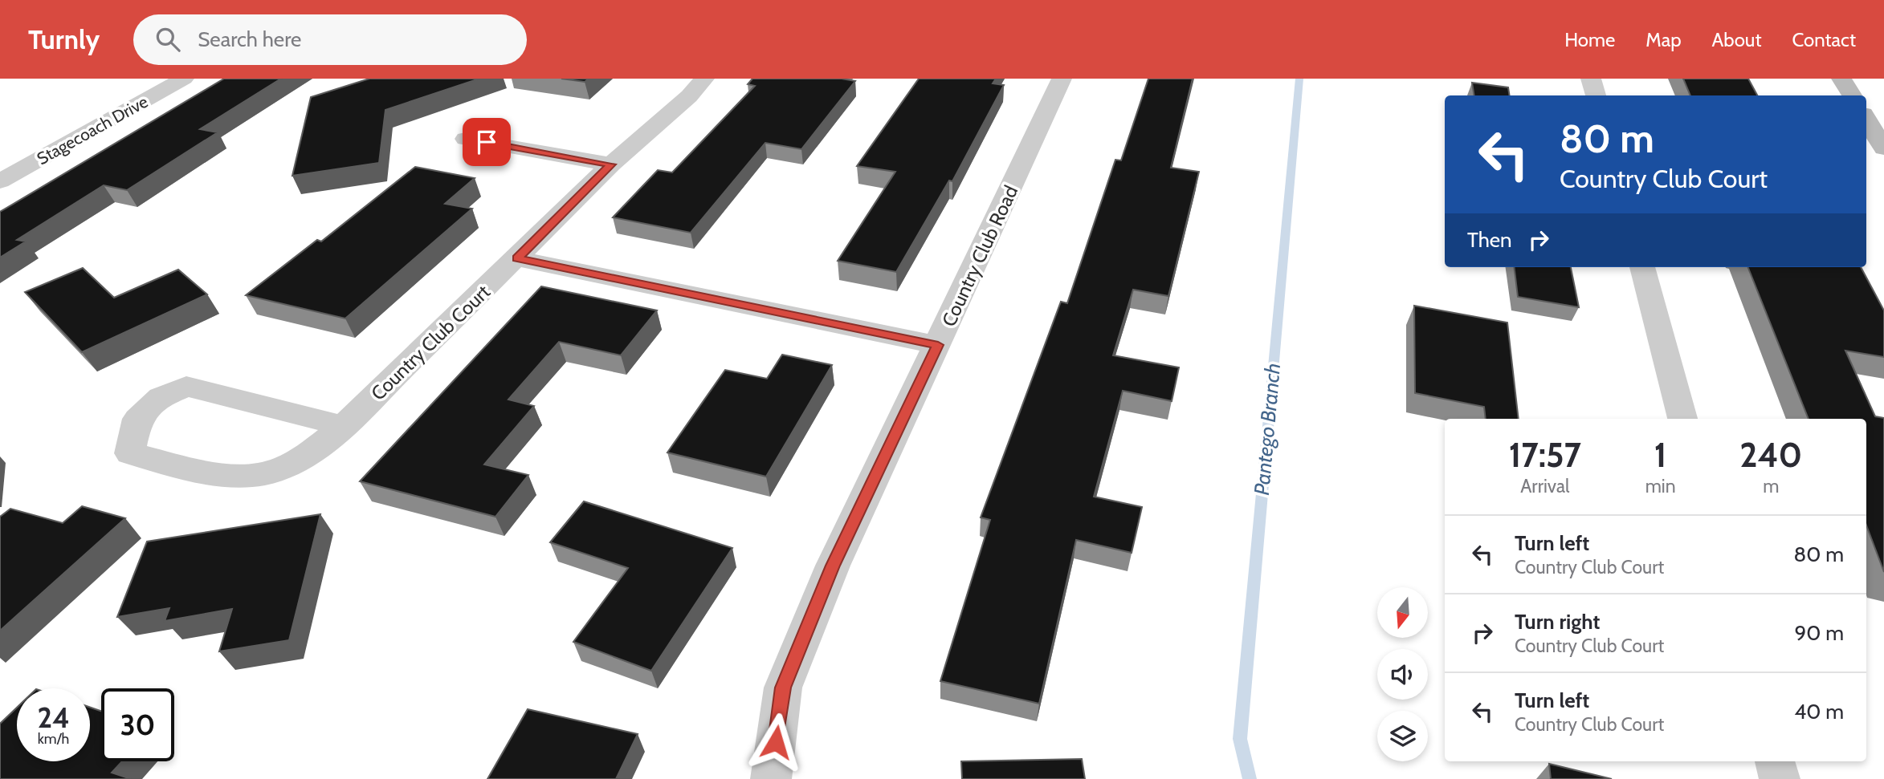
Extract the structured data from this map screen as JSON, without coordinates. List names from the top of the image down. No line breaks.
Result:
{"streets":{"street":["Stagecoach Drive","Country Club Road","Country Club Court"]},"water":["Pantego Branch"],"north":"bottom","page":{"header":"Turnly","search":"Search here","nav":["Home","Map","About","Contact"],"turn":["80 m","Country Club Court"],"then":"Then","eta":["17:57","Arrival","1","min","240","m"],"list":[{"name":"Turn left","note":"Country Club Court","value":"80 m"},{"name":"Turn right","note":"Country Club Court","value":"90 m"},{"name":"Turn left","note":"Country Club Court","value":"40 m"}],"speed":"24 km/h","limit":"30"}}
